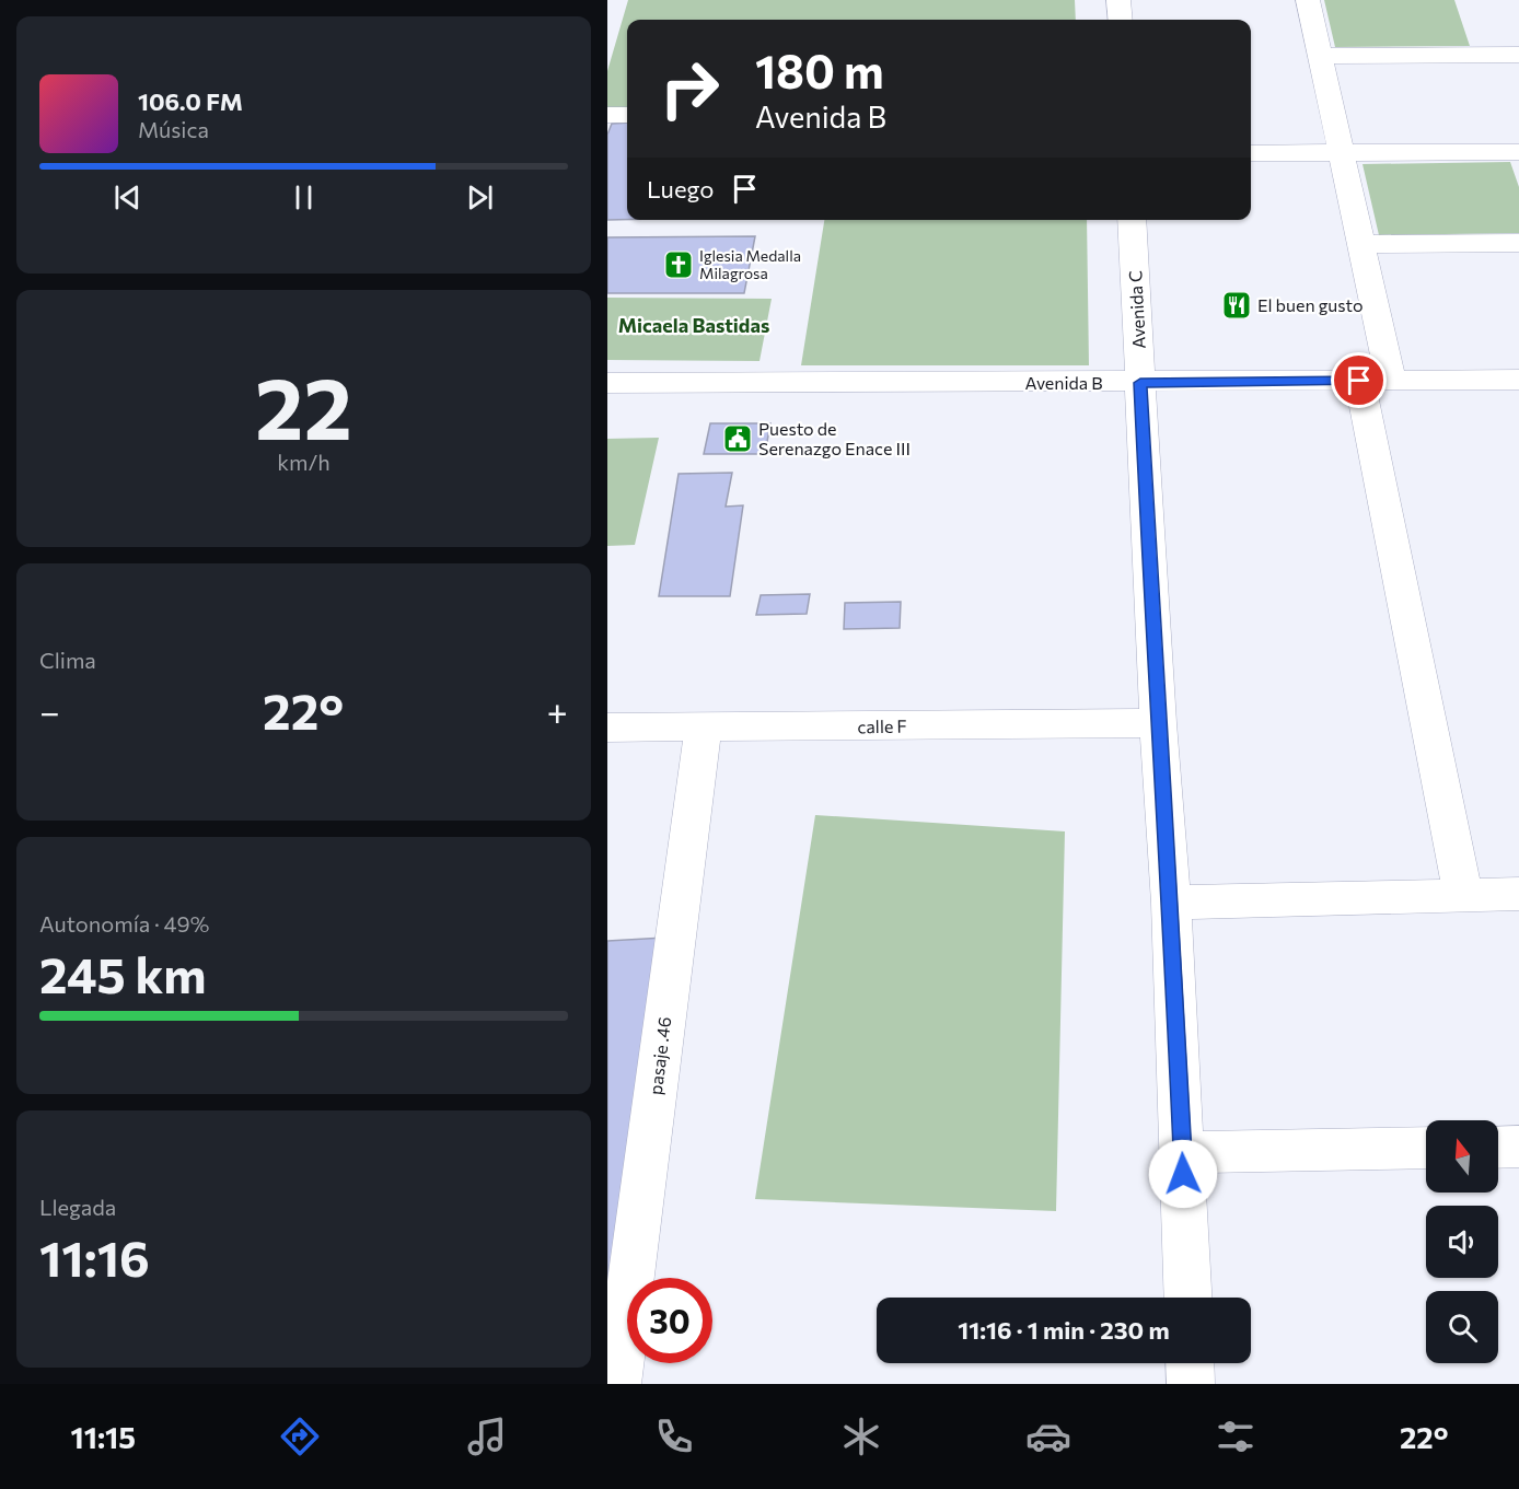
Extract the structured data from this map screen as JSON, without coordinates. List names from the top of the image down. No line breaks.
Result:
{"streets":{"street":["Avenida C","Avenida B","calle F","pasaje .46"]},"crossings":[["Avenida C","Avenida B"],["Avenida C","calle F"],["calle F","pasaje .46"]],"districts":["Micaela Bastidas"],"places":{"church":["Iglesia Medalla Milagrosa"],"restaurant":["El buen gusto"],"public building":["Puesto de Serenazgo Enace III"]},"north":"top","page":{"turn":["180 m","Avenida B"],"song":["106.0 FM","Música"],"then":"Luego","tile":[["22","km/h"],"Clima",["Autonomía · 49%","245 km"],["Llegada","11:16"]],"heat":["−","22°","+"],"limit":"30","trip":"11:16 · 1 min · 230 m","tabs":["11:15","22°"]}}
